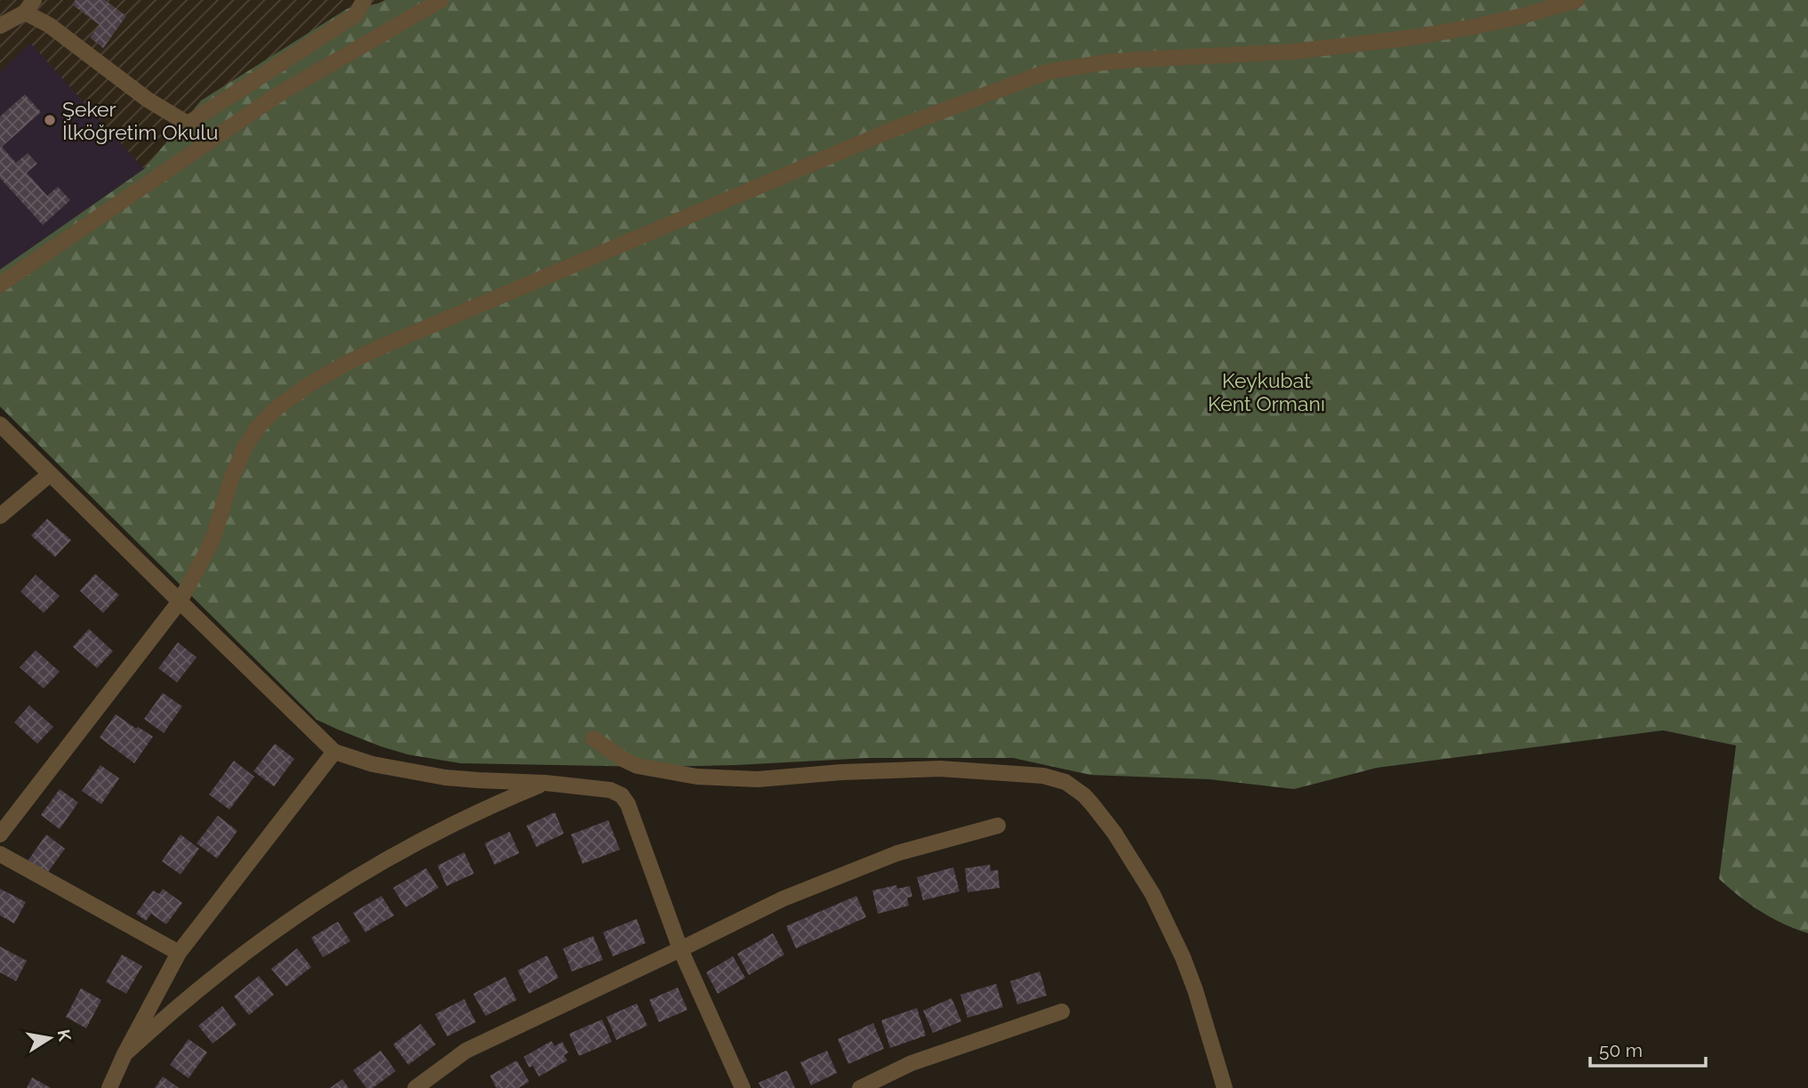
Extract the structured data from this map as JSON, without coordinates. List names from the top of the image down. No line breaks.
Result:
{"parks":["Keykubat Kent Ormanı"],"places":["Şeker İlköğretim Okulu"],"scale_bar":"50 m","north":"right"}
